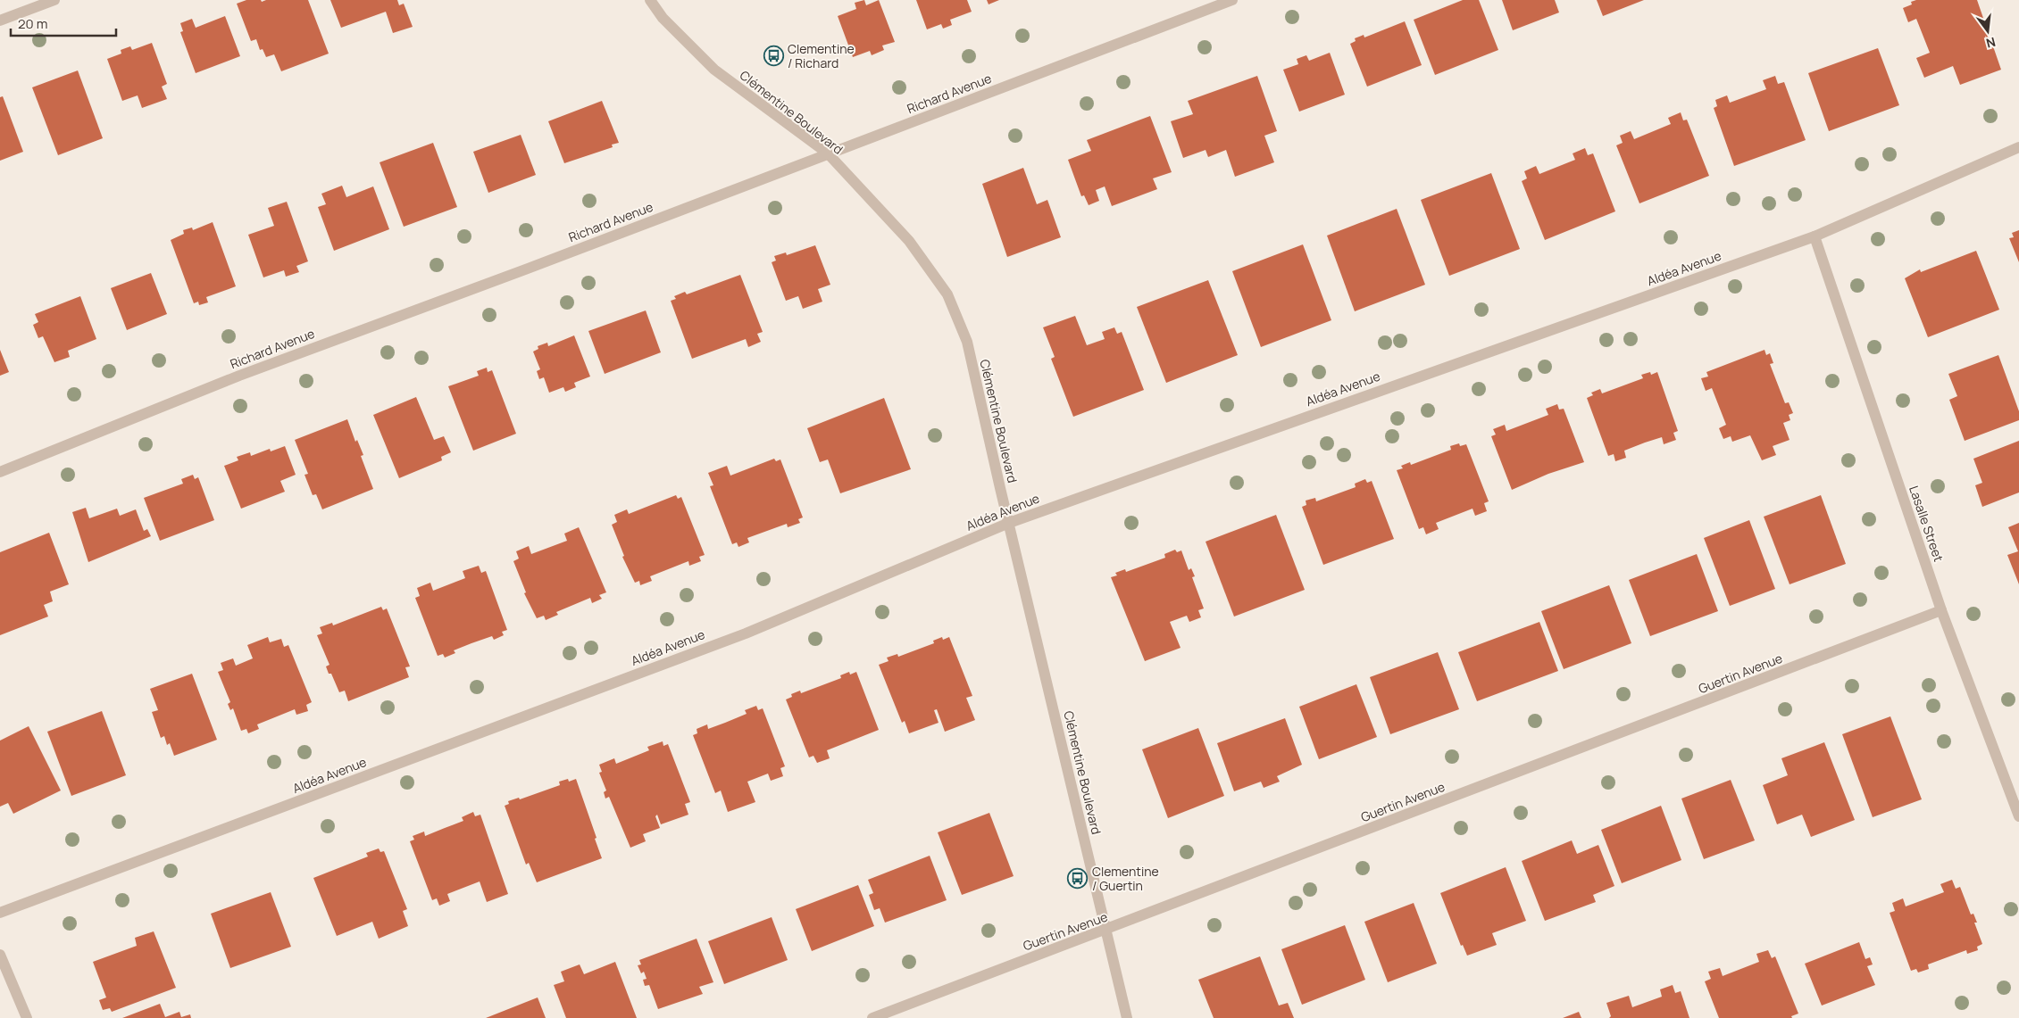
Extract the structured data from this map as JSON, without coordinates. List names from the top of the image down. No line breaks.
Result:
{"streets":{"street":["Richard Avenue","Clémentine Boulevard","Aldéa Avenue","Lasalle Street","Guertin Avenue"]},"crossings":[["Richard Avenue","Clémentine Boulevard"],["Clémentine Boulevard","Aldéa Avenue"],["Clémentine Boulevard","Guertin Avenue"],["Aldéa Avenue","Lasalle Street"],["Lasalle Street","Guertin Avenue"]],"places":{"bus stop":["Clementine / Richard","Clementine / Guertin"]},"scale_bar":"20 m","north":"bottom"}
